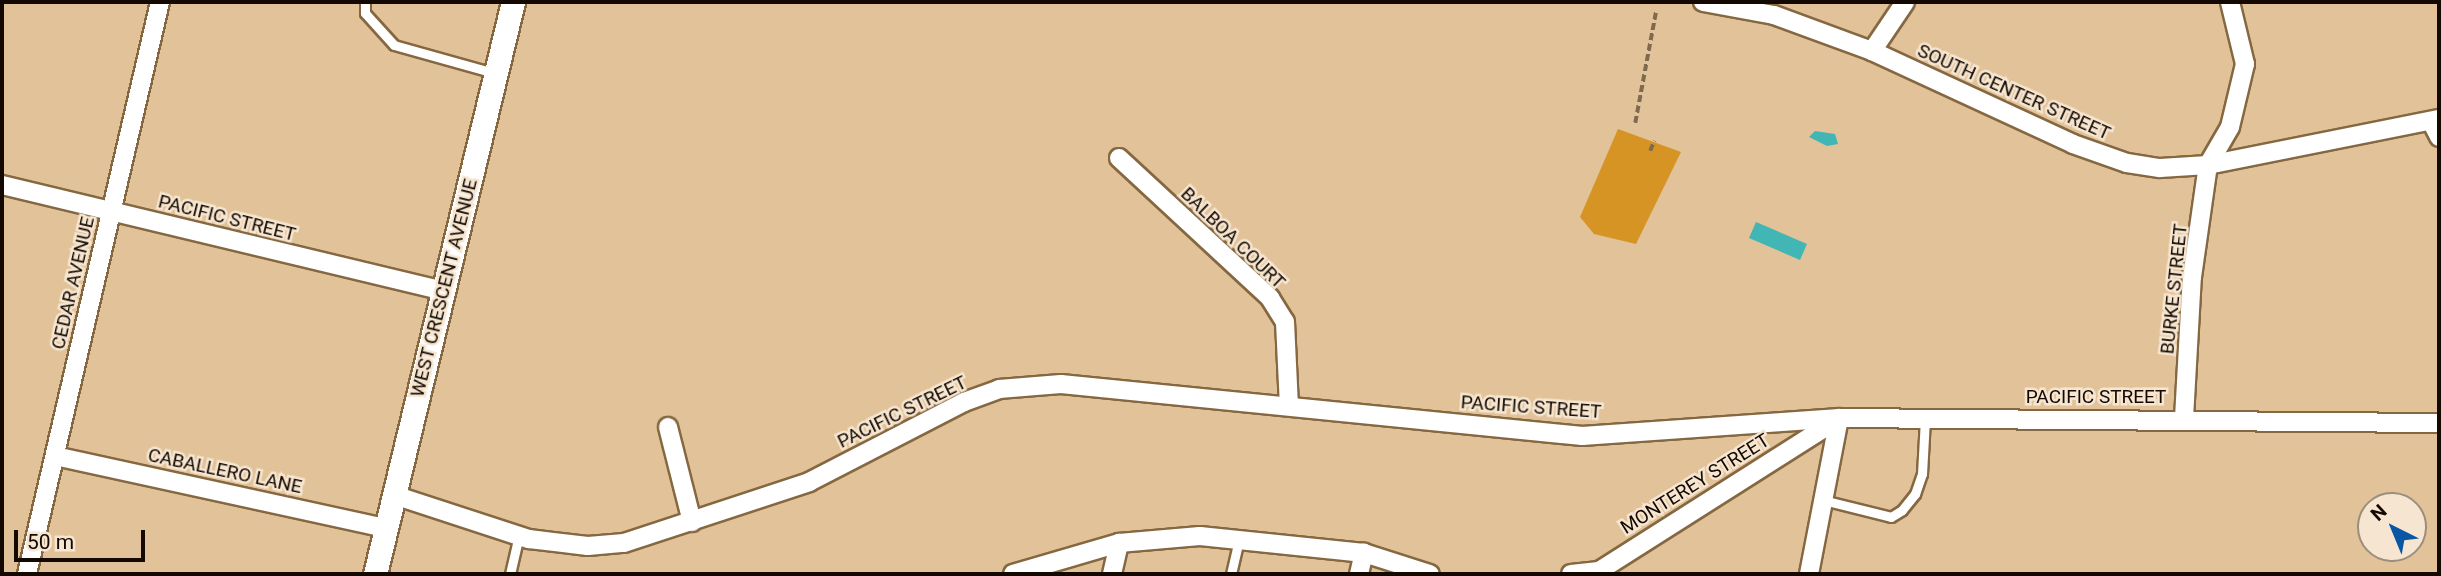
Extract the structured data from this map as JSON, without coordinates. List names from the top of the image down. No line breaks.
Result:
{"streets":{"street":["SOUTH CENTER STREET","PACIFIC STREET","BALBOA COURT","CEDAR AVENUE","WEST CRESCENT AVENUE","BURKE STREET","CABALLERO LANE","MONTEREY STREET"]},"crossings":[["SOUTH CENTER STREET","BURKE STREET"],["PACIFIC STREET","BALBOA COURT"],["PACIFIC STREET","CEDAR AVENUE"],["PACIFIC STREET","WEST CRESCENT AVENUE"],["PACIFIC STREET","BURKE STREET"],["PACIFIC STREET","MONTEREY STREET"],["CEDAR AVENUE","CABALLERO LANE"],["WEST CRESCENT AVENUE","CABALLERO LANE"]],"scale_bar":"50 m","north":"top left"}
